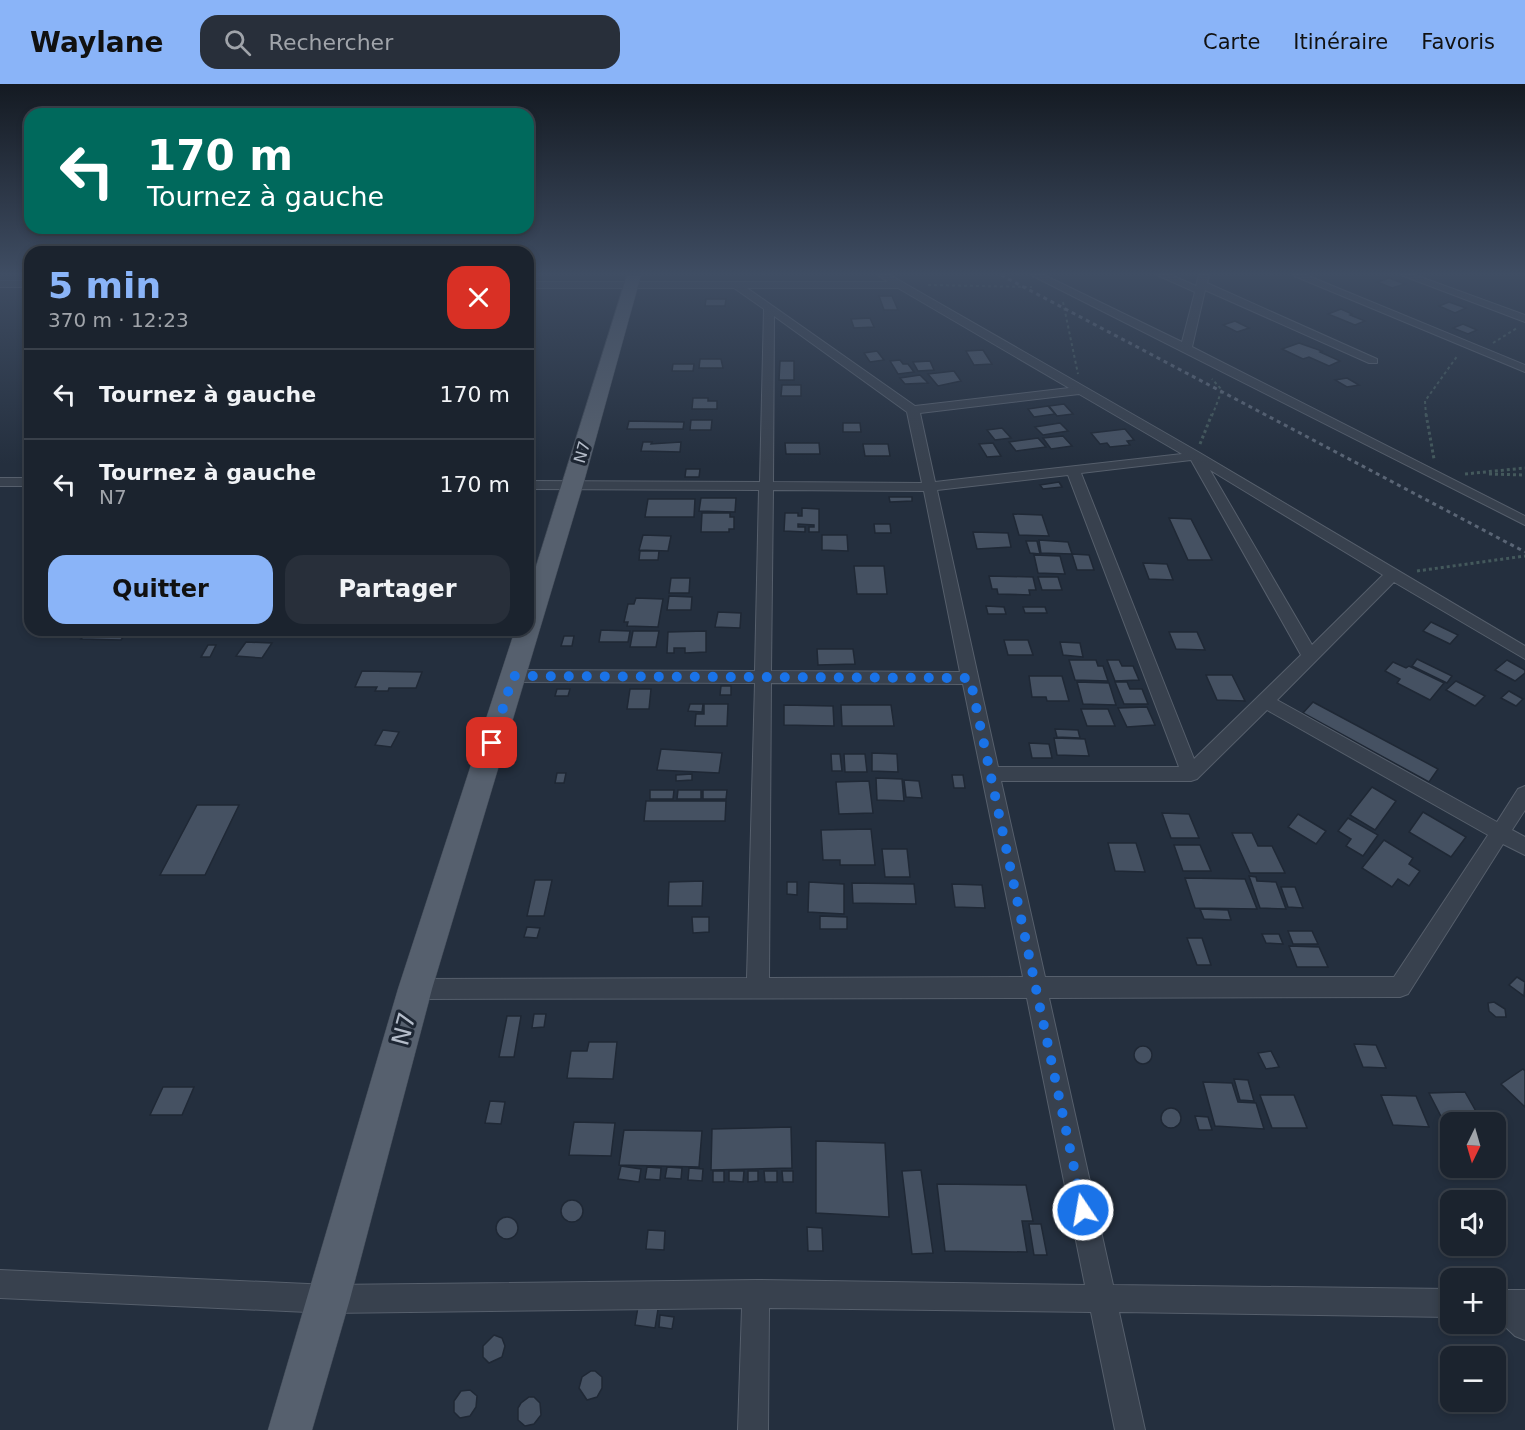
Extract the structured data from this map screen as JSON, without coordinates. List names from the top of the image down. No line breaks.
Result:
{"streets":{"main road":["N7"]},"north":"bottom","page":{"header":"Waylane","search":"Rechercher","nav":["Carte","Itinéraire","Favoris"],"turn":["170 m","Tournez à gauche"],"heading":["5 min","370 m · 12:23"],"list":[{"name":"Tournez à gauche","value":"170 m"},{"name":"Tournez à gauche","note":"N7","value":"170 m"}],"buttons":["Quitter","Partager"],"map_buttons":["+","−"]}}
